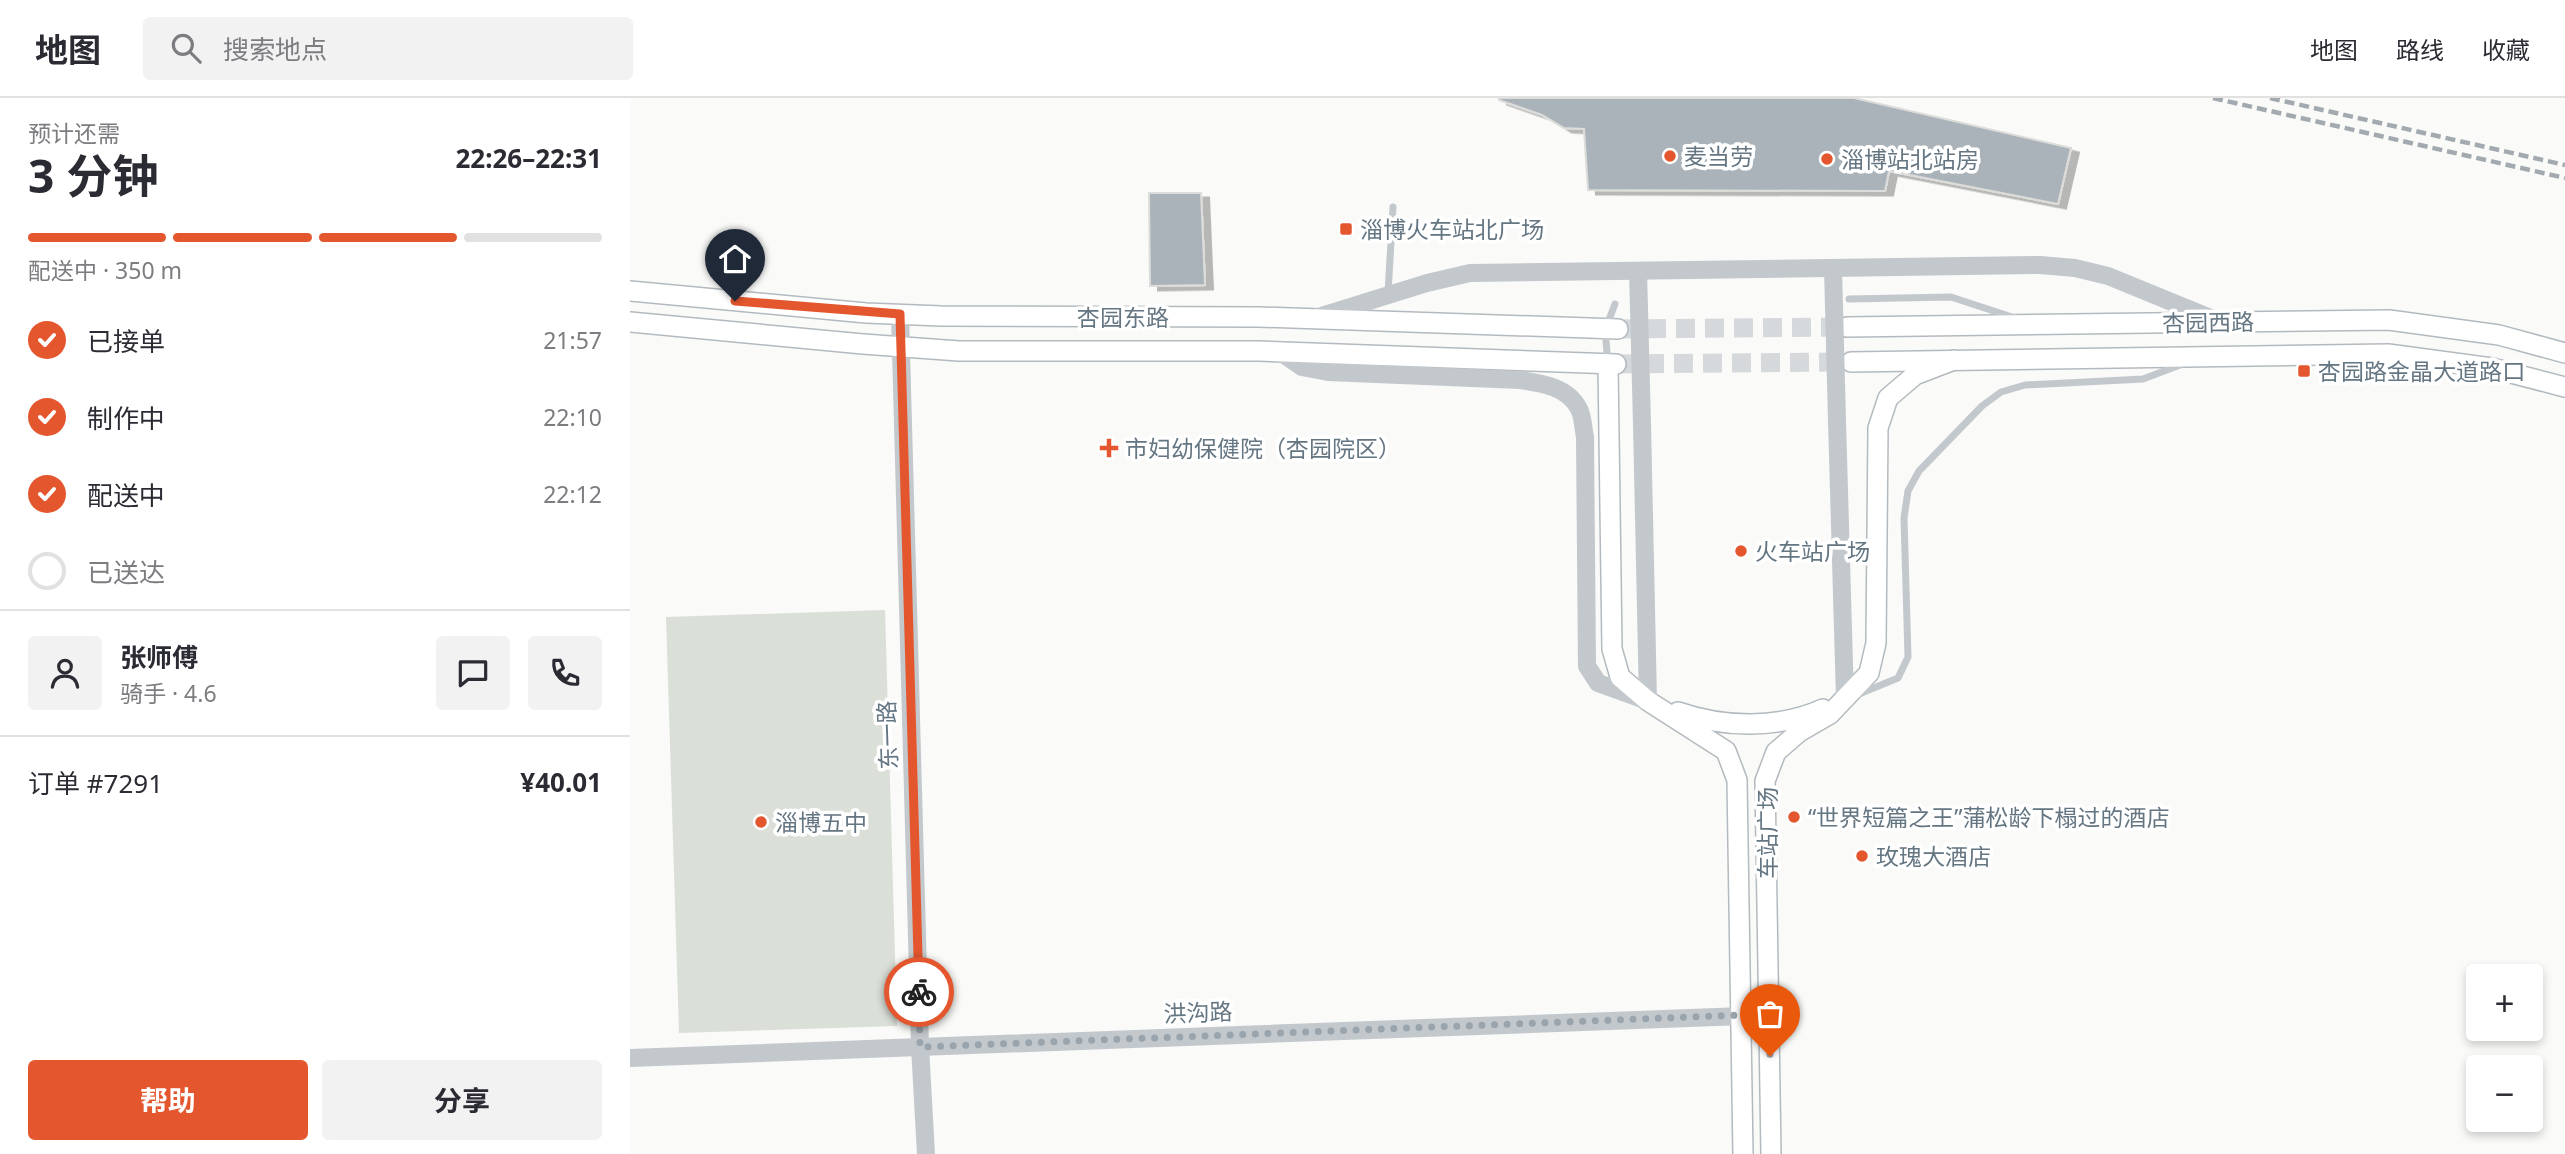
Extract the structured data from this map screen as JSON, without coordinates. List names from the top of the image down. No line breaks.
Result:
{"streets":{"main road":["杏园东路","杏园西路","车站广场"],"street":["东一路","洪沟路"]},"crossings":[["杏园东路","东一路"],["杏园东路","车站广场"],["杏园西路","车站广场"],["东一路","洪沟路"],["车站广场","洪沟路"]],"places":{"other":["麦当劳","淄博站北站房","火车站广场","“世界短篇之王”蒲松龄下榻过的酒店","淄博五中","玫瑰大酒店"],"transit":["淄博火车站北广场","杏园路金晶大道路口"],"health":["市妇幼保健院（杏园院区）"]},"page":{"header":"地图","search":"搜索地点","nav":["地图","路线","收藏"],"heading":["3 分钟","预计还需","22:26–22:31"],"panel":["张师傅","骑手 · 4.6","订单 #7291","¥40.01"],"bar":"配送中 · 350 m","list":[["已接单","21:57"],["制作中","22:10"],["配送中","22:12"],"已送达"],"map_buttons":["+","−"],"buttons":["帮助","分享"]}}
